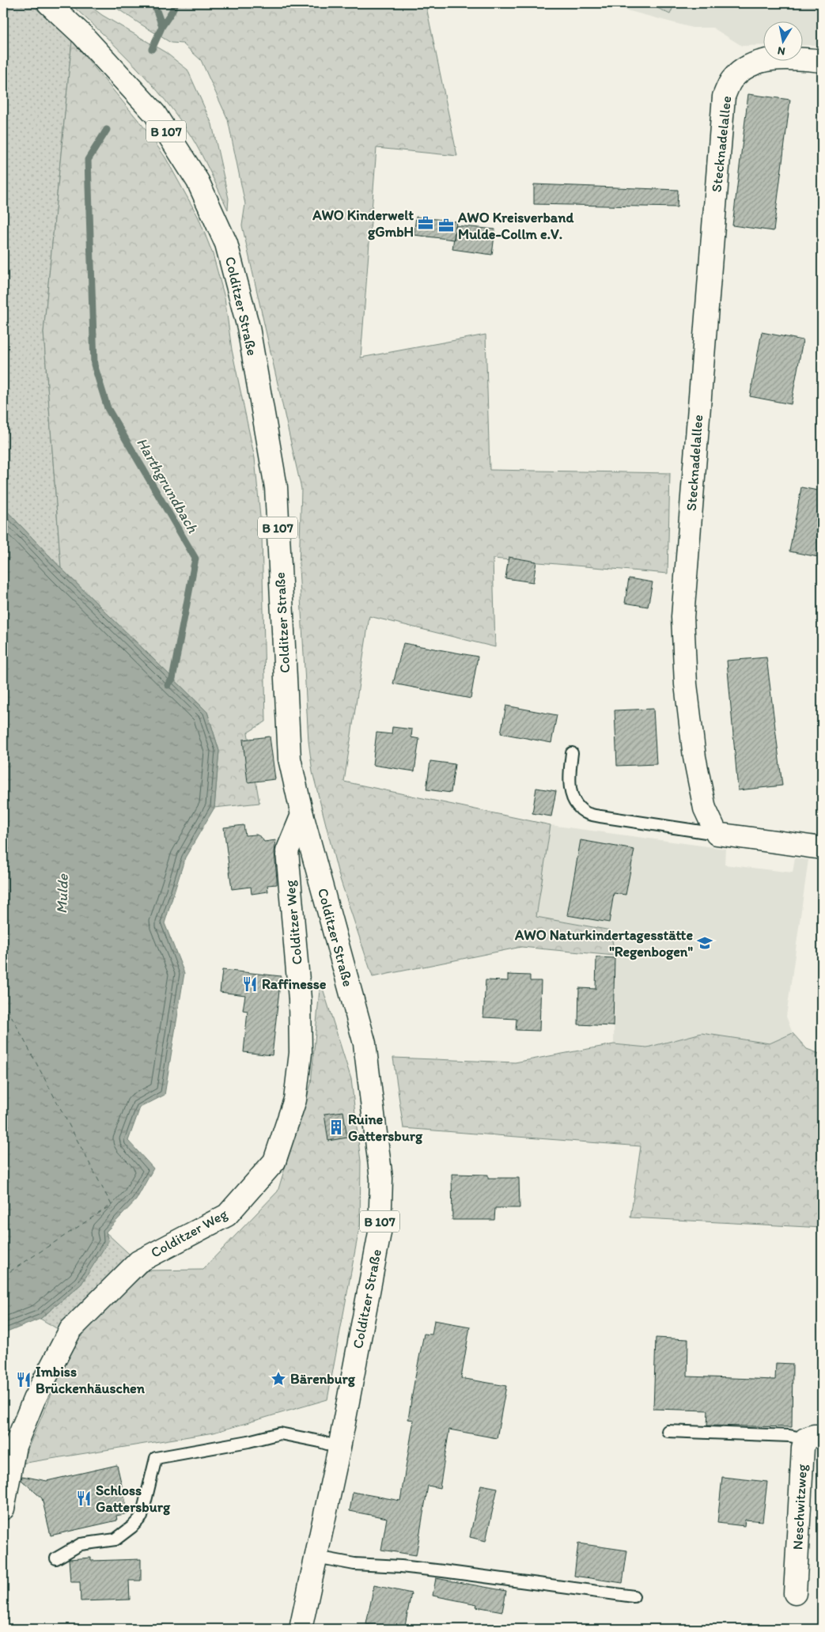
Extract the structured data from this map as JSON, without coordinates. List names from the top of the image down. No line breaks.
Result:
{"streets":{"street":["B 107","Stecknadelallee","Colditzer Straße","Colditzer Weg","Neschwitzweg"]},"crossings":[["Colditzer Straße","Colditzer Weg"]],"water":["Harthgrundbach","Mulde"],"places":{"office":["AWO Kinderwelt gGmbH","AWO Kreisverband Mulde-Collm e.V."],"school or university":["AWO Naturkindertagesstätte \"Regenbogen\""],"restaurant":["Raffinesse","Imbiss Brückenhäuschen","Schloss Gattersburg"],"building":["Ruine Gattersburg"],"place":["Bärenburg"]},"north":"bottom"}
